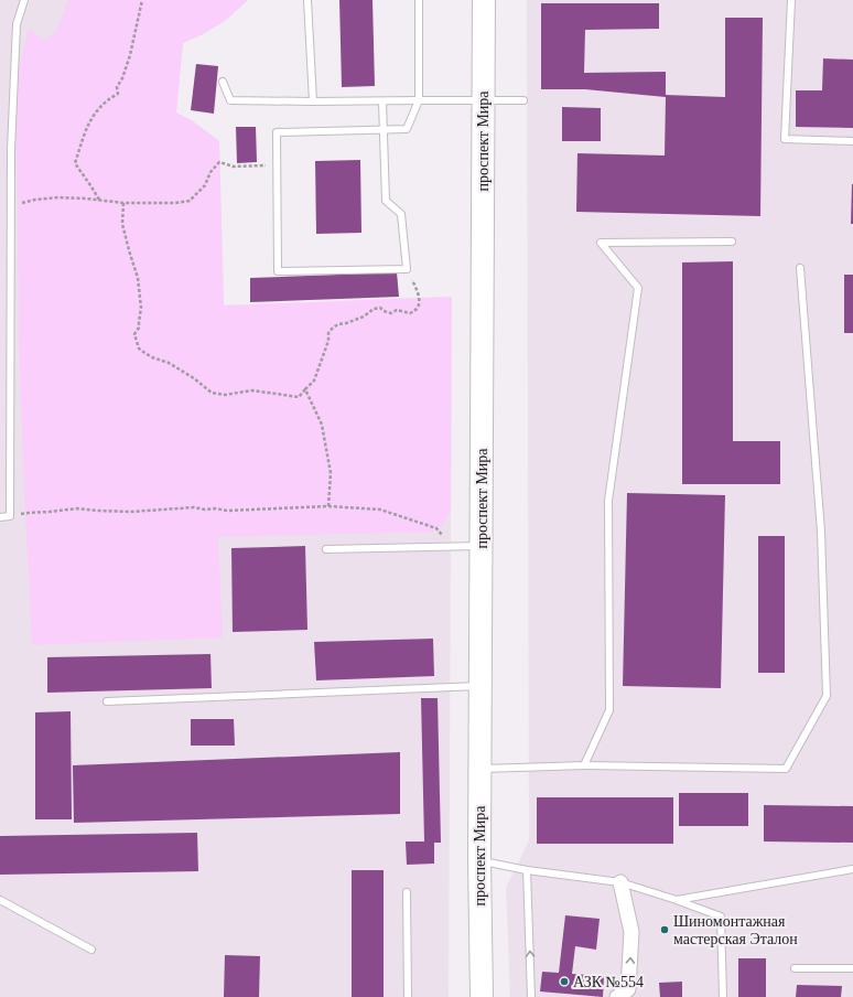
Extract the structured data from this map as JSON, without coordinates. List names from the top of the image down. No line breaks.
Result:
{"streets":{"main road":["проспект Мира"]},"places":["Шиномонтажная мастерская Эталон","АЗК №554"]}
